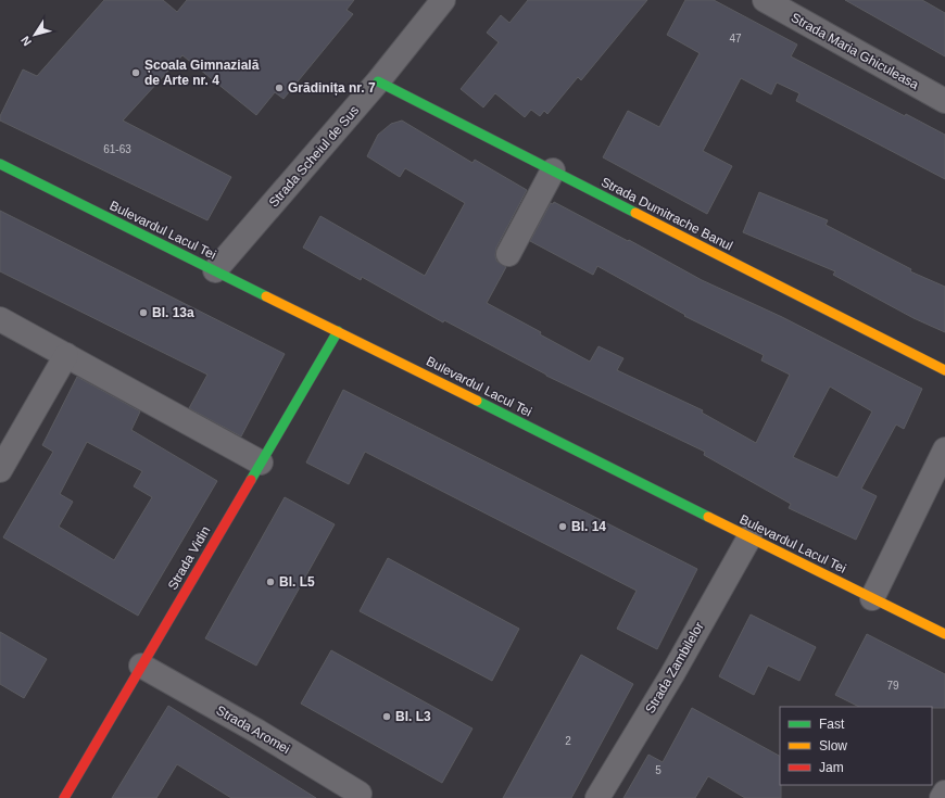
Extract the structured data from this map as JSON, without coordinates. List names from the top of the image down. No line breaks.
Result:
{"streets":{"street":["Strada Maria Ghiculeasa","Strada Scheiul de Sus","Strada Dumitrache Banul","Bulevardul Lacul Tei","Strada Vidin","Strada Zambilelor","Strada Aromei"]},"crossings":[["Strada Scheiul de Sus","Strada Dumitrache Banul"],["Strada Scheiul de Sus","Bulevardul Lacul Tei"],["Bulevardul Lacul Tei","Strada Vidin"],["Bulevardul Lacul Tei","Strada Zambilelor"],["Strada Vidin","Strada Aromei"]],"places":["Școala Gimnazială de Arte nr. 4","Grădinița nr. 7","Bl. 13a","Bl. 14","Bl. L5","Bl. L3"],"house_numbers":["47","61-63","79","2","5"],"legend":["Fast","Slow","Jam"],"north":"bottom left"}
